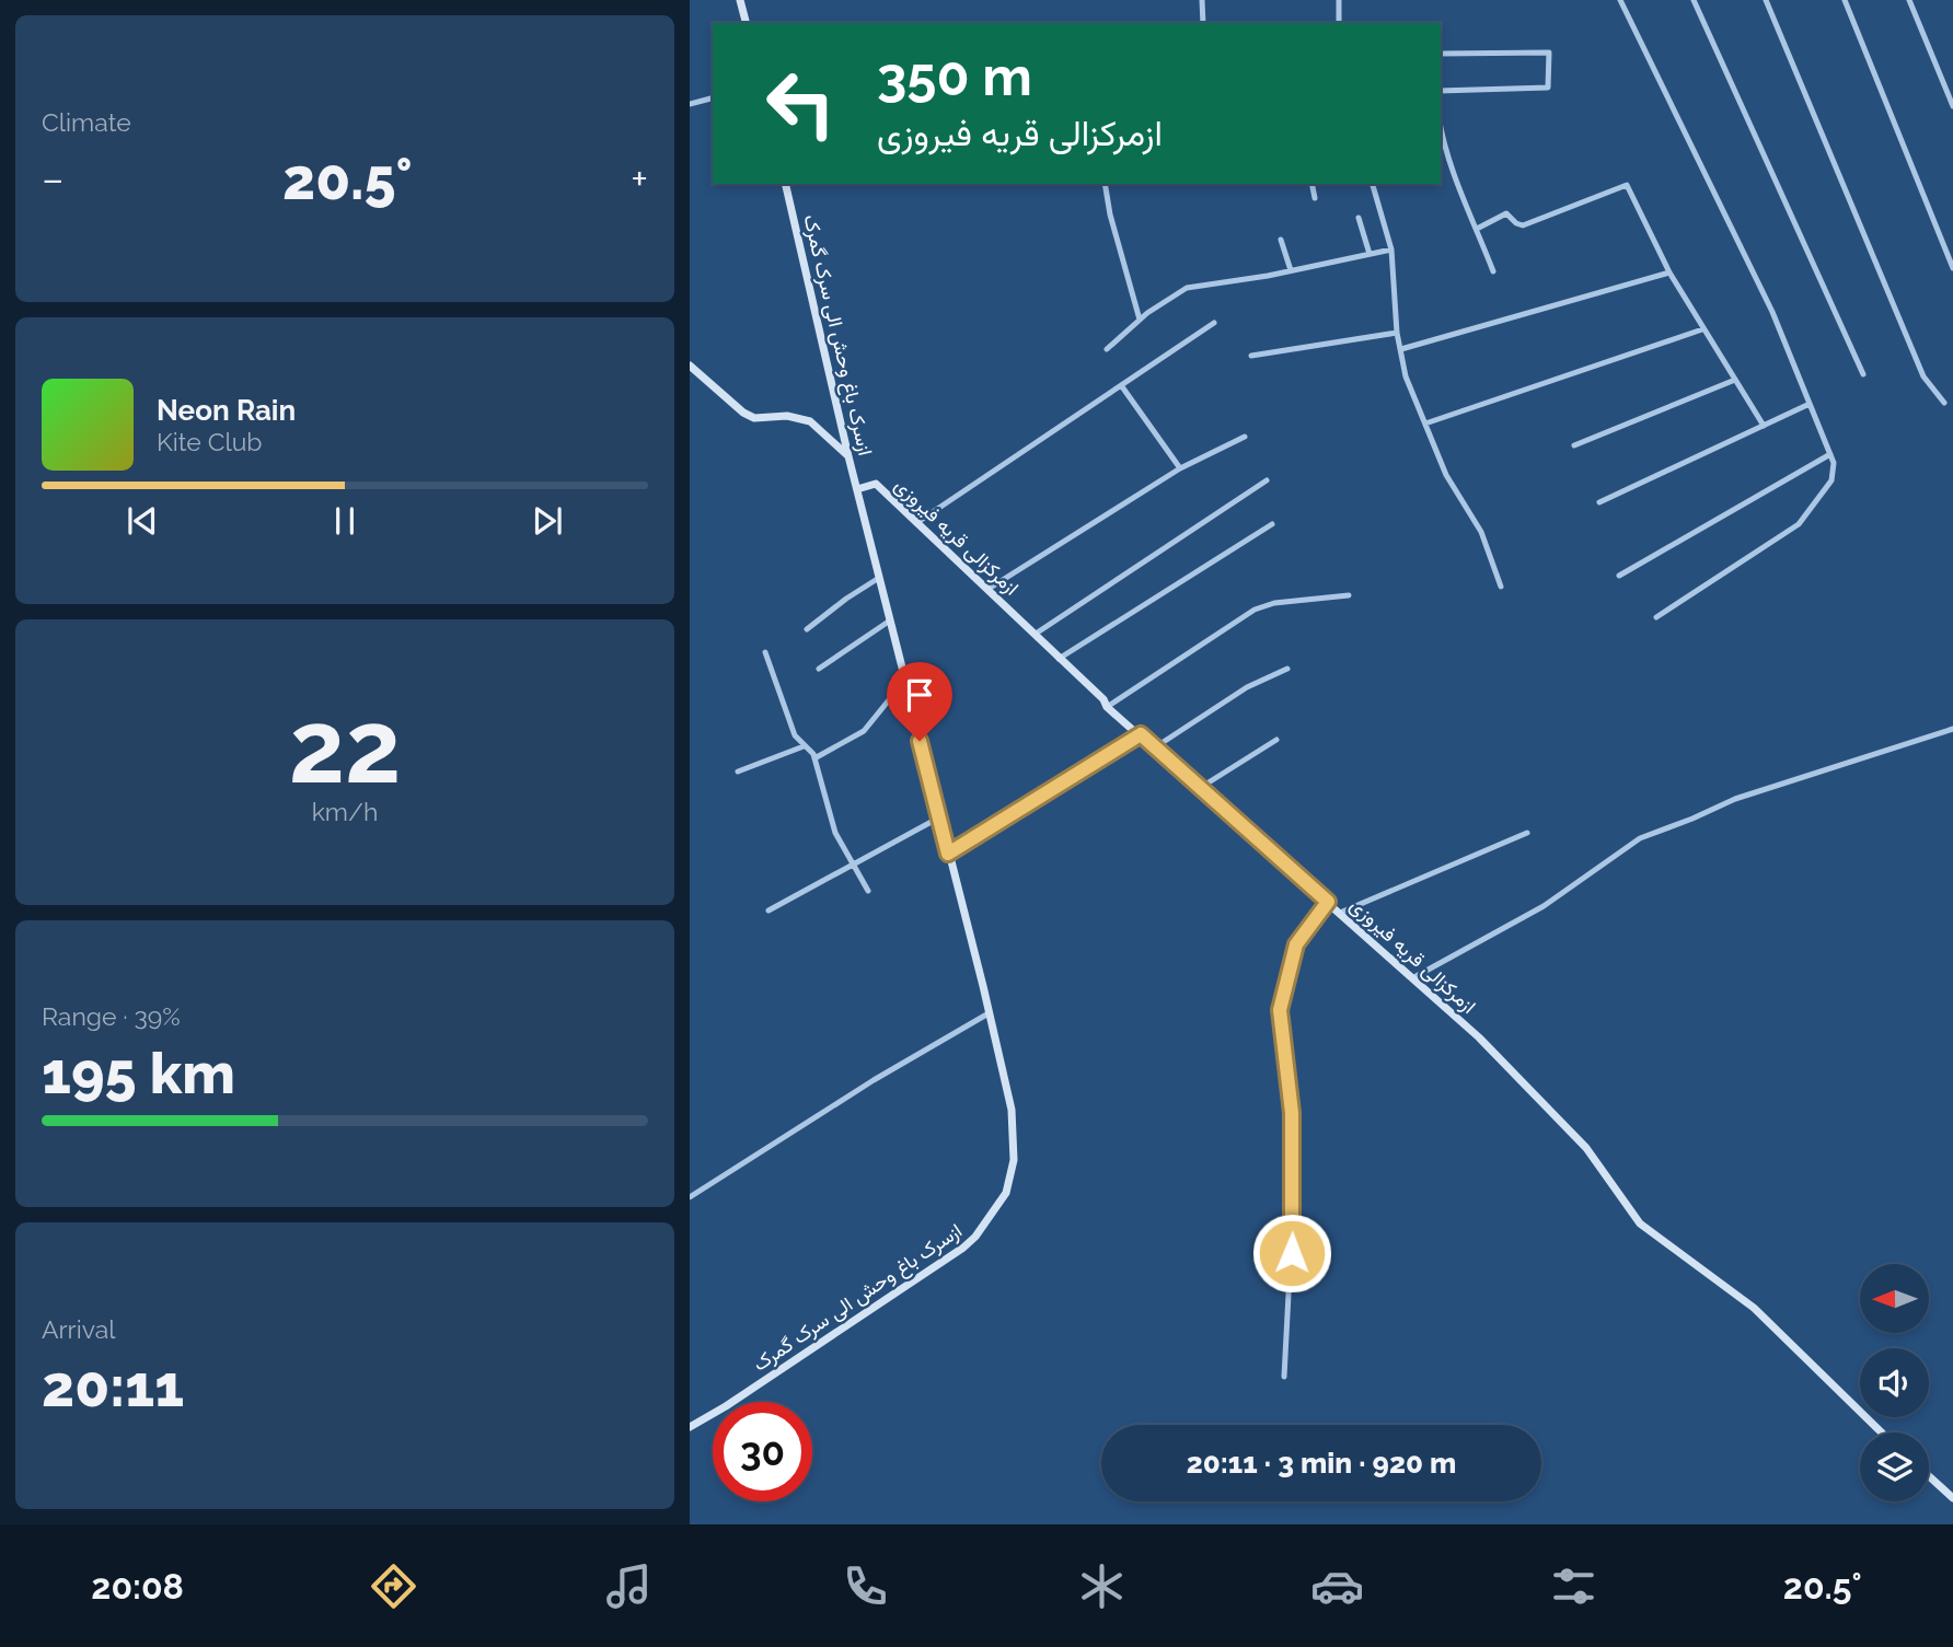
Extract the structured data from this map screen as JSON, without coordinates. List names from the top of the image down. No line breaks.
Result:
{"streets":{"main road":["ازسرک باغ وحش الی سرک گمرک","ازمرکزالی قریه فیروزی"]},"crossings":[["ازسرک باغ وحش الی سرک گمرک","ازمرکزالی قریه فیروزی"]],"north":"left","page":{"tile":["Climate",["22","km/h"],["Range · 39%","195 km"],["Arrival","20:11"]],"turn":["350 m","ازمرکزالی قریه فیروزی"],"heat":["−","20.5°","+"],"song":["Neon Rain","Kite Club"],"limit":"30","trip":"20:11 · 3 min · 920 m","tabs":["20:08","20.5°"]}}
